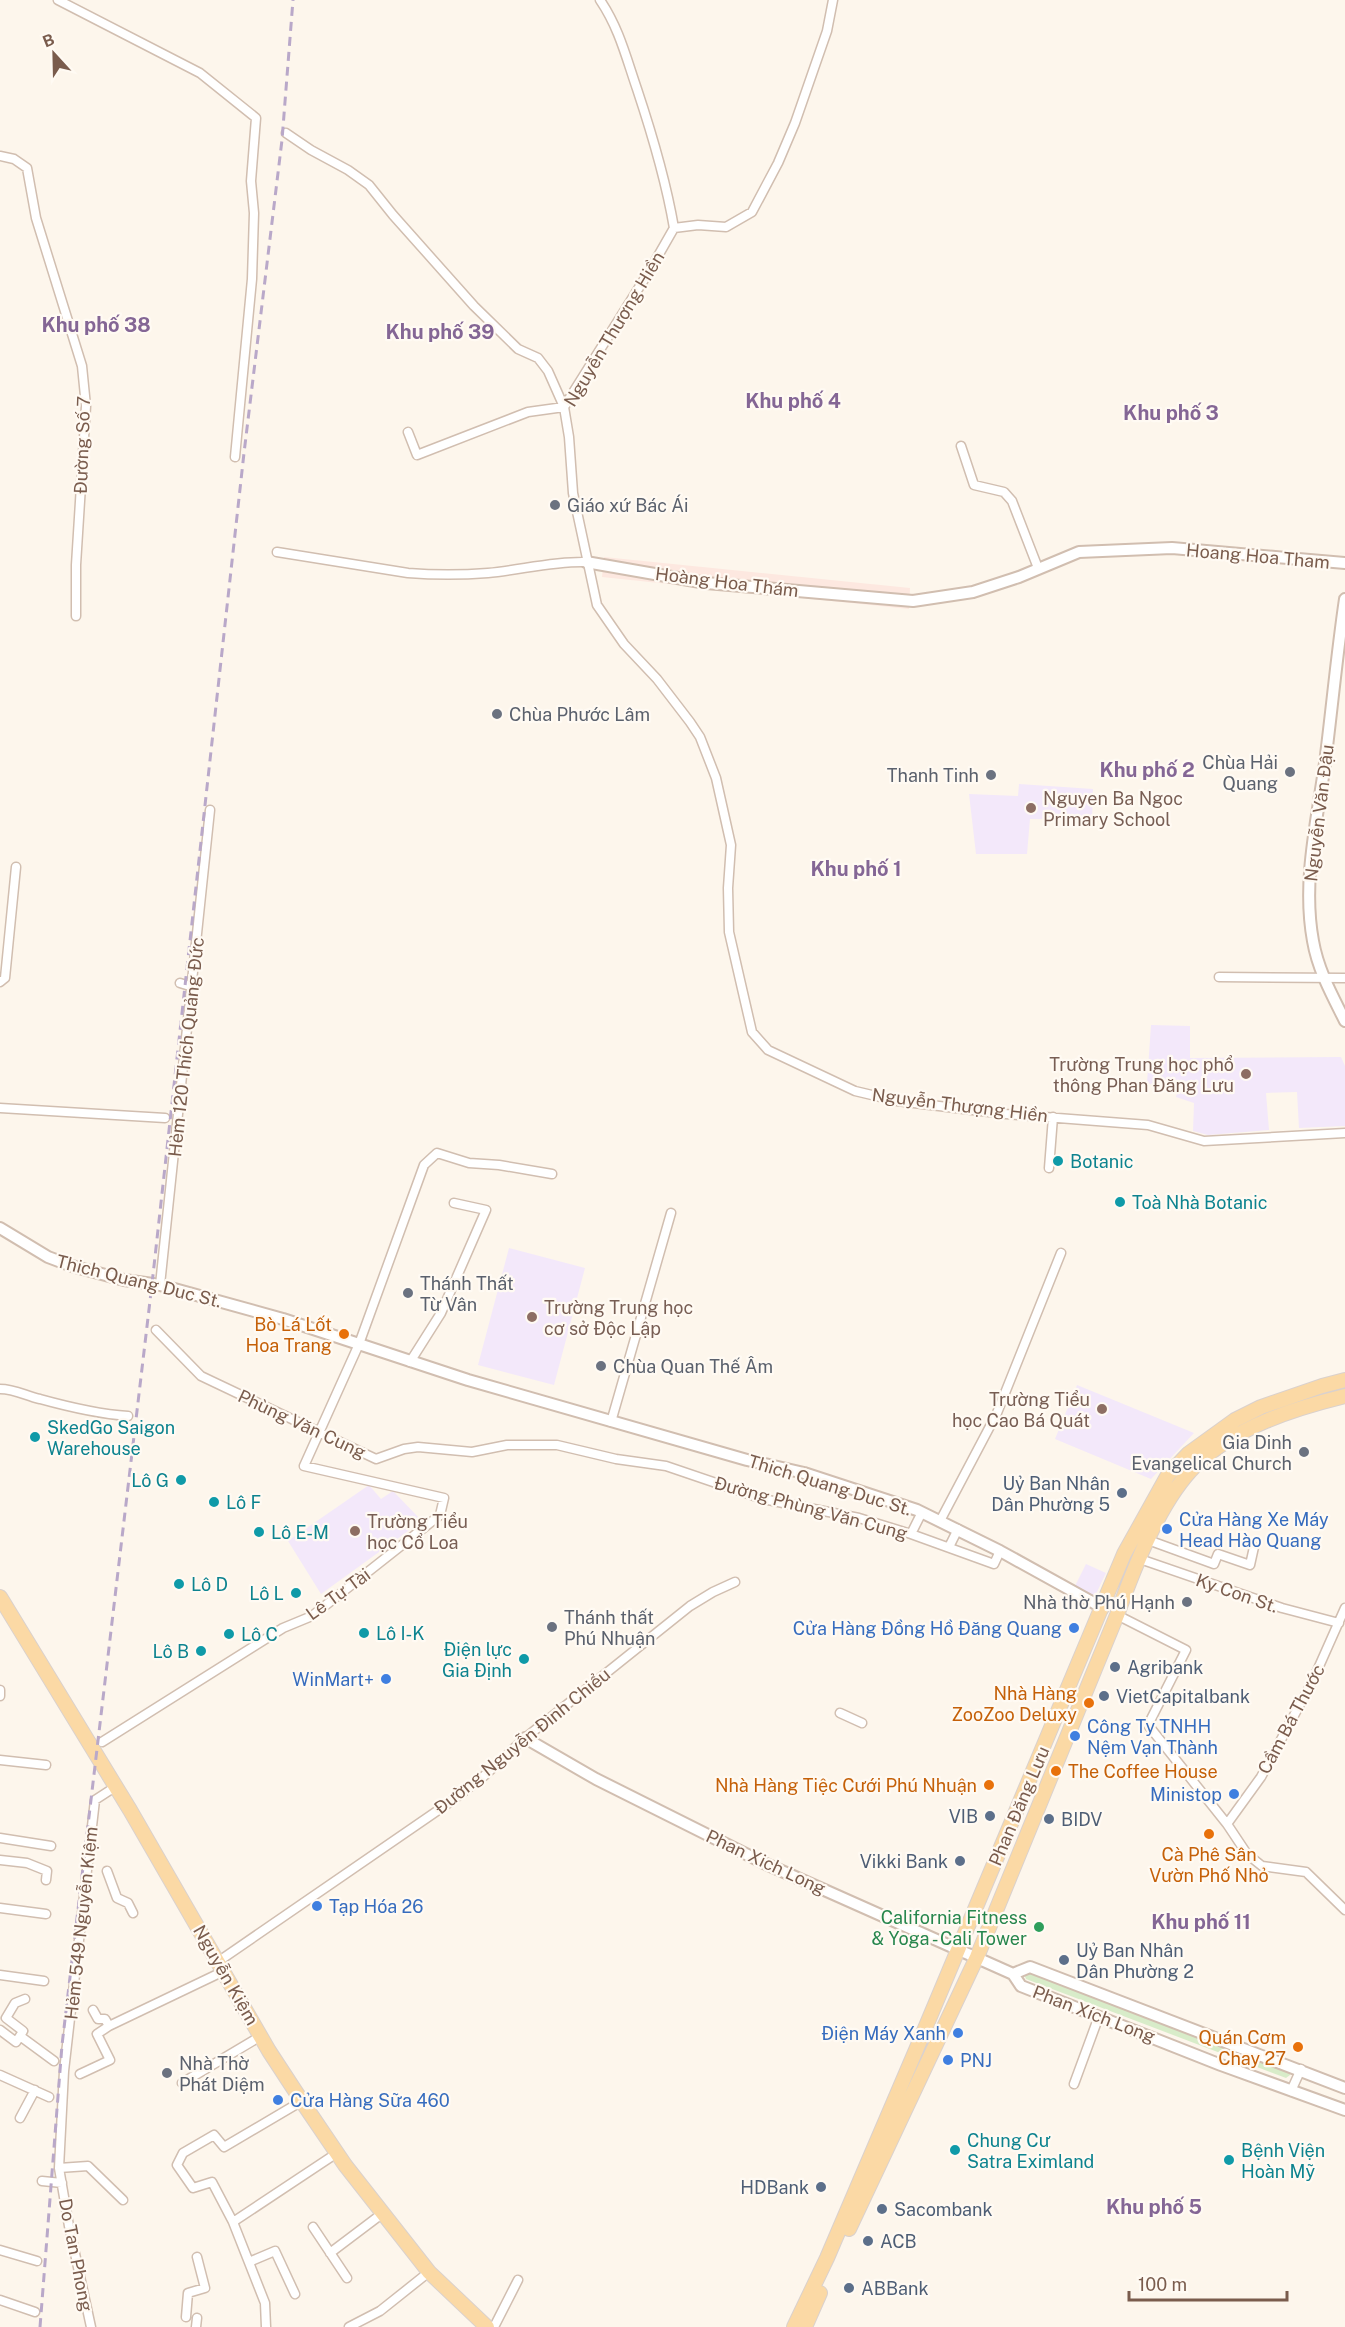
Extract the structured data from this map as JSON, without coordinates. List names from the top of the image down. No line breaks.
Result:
{"streets":{"main road":["Phan Đăng Lưu","Nguyễn Kiệm"],"street":["Nguyễn Thượng Hiền","Đường Số 7","Hoàng Hoa Thám","Nguyễn Văn Đậu","Hẻm 120 Thích Quảng Đức","Thich Quang Duc St.","Phùng Văn Cung","Đường Phùng Văn Cung","Ky Con St.","Lê Tự Tài","Cầm Bá Thước","Đường Nguyễn Đình Chiểu","Phan Xich Long","Hẻm 549 Nguyễn Kiệm","Phan Xích Long","Do Tan Phong"]},"crossings":[["Nguyễn Thượng Hiền","Hoàng Hoa Thám"],["Hẻm 120 Thích Quảng Đức","Thich Quang Duc St."],["Thich Quang Duc St.","Đường Phùng Văn Cung"],["Thich Quang Duc St.","Lê Tự Tài"],["Thich Quang Duc St.","Phan Đăng Lưu"],["Phùng Văn Cung","Đường Phùng Văn Cung"],["Phùng Văn Cung","Lê Tự Tài"],["Ky Con St.","Cầm Bá Thước"],["Ky Con St.","Phan Đăng Lưu"],["Đường Nguyễn Đình Chiểu","Phan Xich Long"],["Đường Nguyễn Đình Chiểu","Nguyễn Kiệm"],["Phan Đăng Lưu","Phan Xich Long"],["Phan Xich Long","Phan Xích Long"],["Hẻm 549 Nguyễn Kiệm","Nguyễn Kiệm"],["Hẻm 549 Nguyễn Kiệm","Do Tan Phong"]],"districts":["Khu phố 38","Khu phố 39","Khu phố 4","Khu phố 3","Khu phố 2","Khu phố 1","Khu phố 11","Khu phố 5"],"places":["Giáo xứ Bác Ái","Chùa Phước Lâm","Chùa Hải Quang","Thanh Tinh","Nguyen Ba Ngoc Primary School","Trường Trung học phổ thông Phan Đăng Lưu","Botanic","Toà Nhà Botanic","Thánh Thất Từ Vân","Trường Trung học cơ sở Độc Lập","Bò Lá Lốt Hoa Trang","Chùa Quan Thế Âm","Trường Tiểu học Cao Bá Quát","SkedGo Saigon Warehouse","Gia Dinh Evangelical Church","Lô G","Uỷ Ban Nhân Dân Phường 5","Lô F","Cửa Hàng Xe Máy Head Hào Quang","Trường Tiểu học Cổ Loa","Lô E-M","Lô D","Lô L","Nhà thờ Phú Hạnh","Thánh thất Phú Nhuận","Cửa Hàng Đồng Hồ Đăng Quang","Lô I-K","Lô C","Lô B","Điện lực Gia Định","Agribank","WinMart+","VietCapitalbank","Nhà Hàng ZooZoo Deluxy","Công Ty TNHH Nệm Vạn Thành","The Coffee House","Nhà Hàng Tiệc Cưới Phú Nhuận","Ministop","VIB","BIDV","Cà Phê Sân Vườn Phố Nhỏ","Vikki Bank","Tạp Hóa 26","California Fitness & Yoga - Cali Tower","Uỷ Ban Nhân Dân Phường 2","Điện Máy Xanh","Quán Cơm Chay 27","PNJ","Nhà Thờ Phát Diệm","Cửa Hàng Sữa 460","Chung Cư Satra Eximland","Bệnh Viện Hoàn Mỹ","HDBank","Sacombank","ACB","ABBank"],"scale_bar":"100 m","north":"top"}
